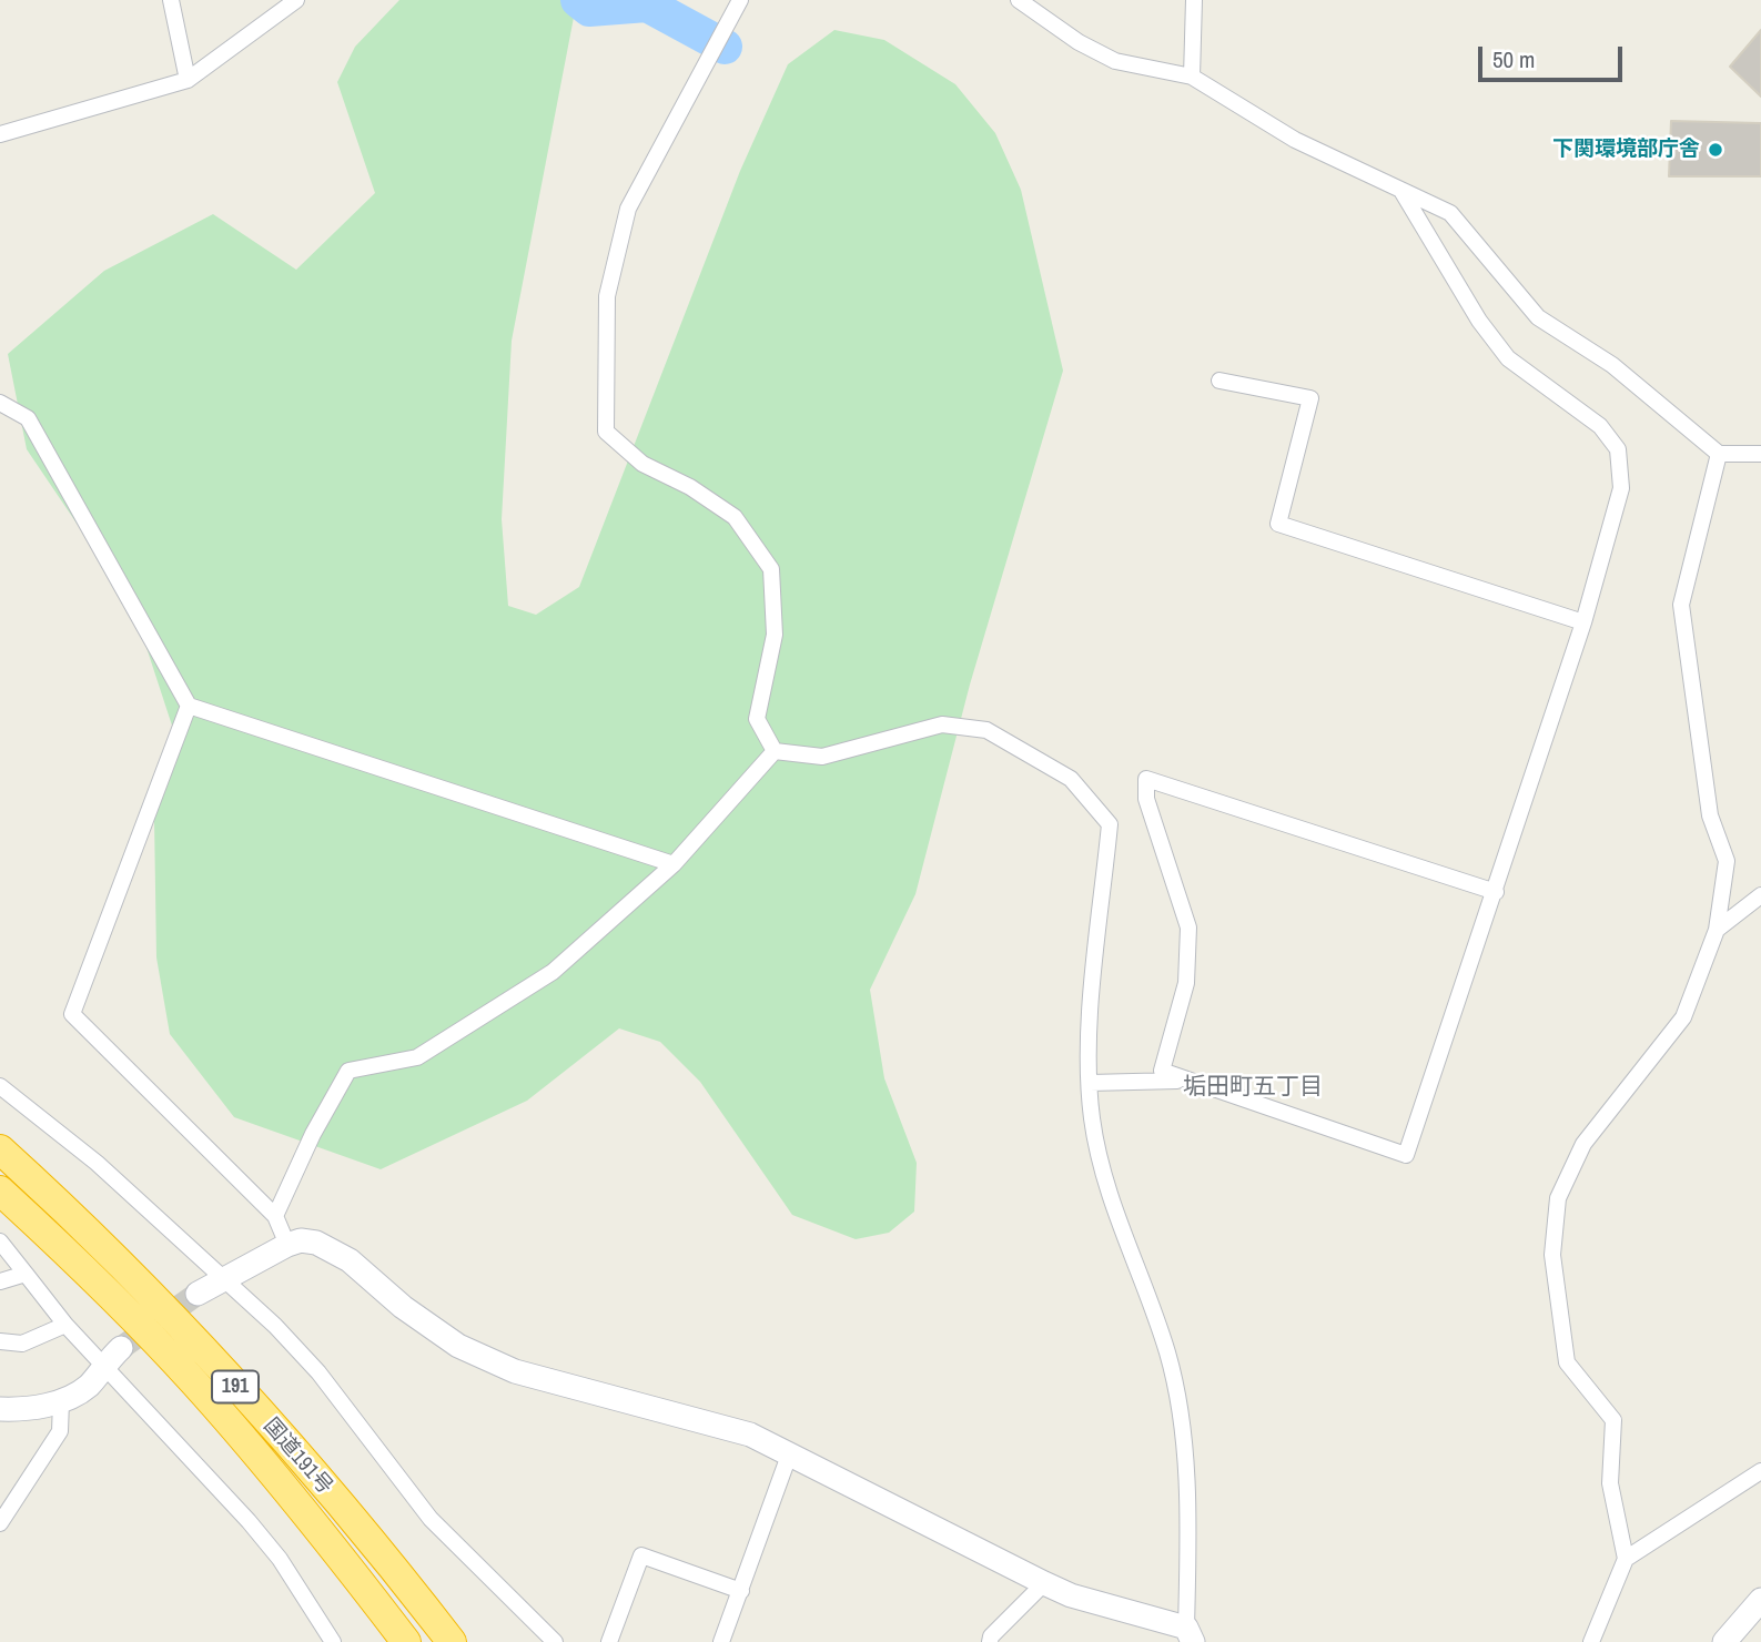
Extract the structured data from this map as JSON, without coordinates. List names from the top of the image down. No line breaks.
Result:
{"streets":{"highway":["191","国道191号"]},"districts":["垢田町五丁目"],"places":["下関環境部庁舎"],"scale_bar":"50 m"}
